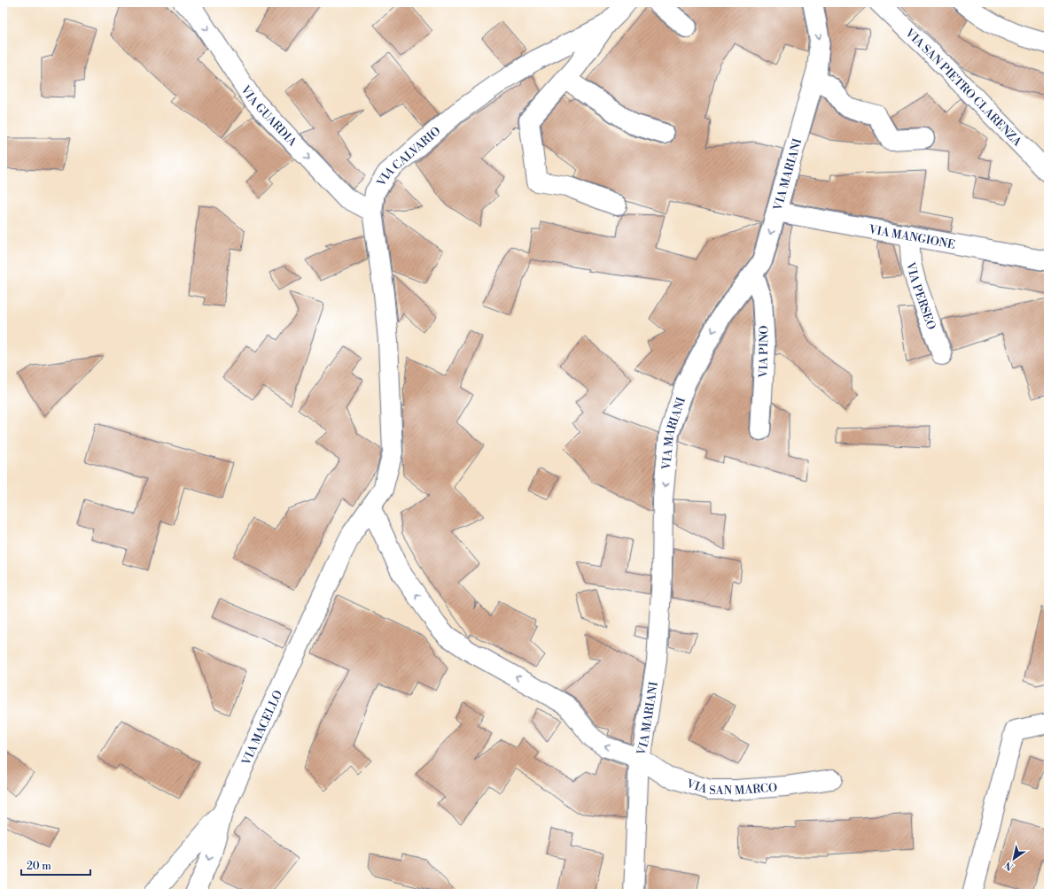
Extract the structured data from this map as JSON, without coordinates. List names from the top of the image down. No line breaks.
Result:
{"streets":{"street":["VIA SAN PIETRO CLARENZA","VIA GUARDIA","VIA CALVARIO","VIA MARIANI","VIA MANGIONE","VIA PERSEO","VIA PINO","VIA MACELLO","VIA SAN MARCO"]},"crossings":[["VIA GUARDIA","VIA CALVARIO"],["VIA CALVARIO","VIA MACELLO"],["VIA CALVARIO","VIA SAN MARCO"],["VIA MARIANI","VIA MANGIONE"],["VIA MARIANI","VIA PINO"],["VIA MARIANI","VIA SAN MARCO"],["VIA MANGIONE","VIA PERSEO"],["VIA MACELLO","VIA SAN MARCO"]],"one_way":["VIA GUARDIA","VIA MARIANI","VIA SAN MARCO"],"scale_bar":"20 m","north":"bottom left"}
